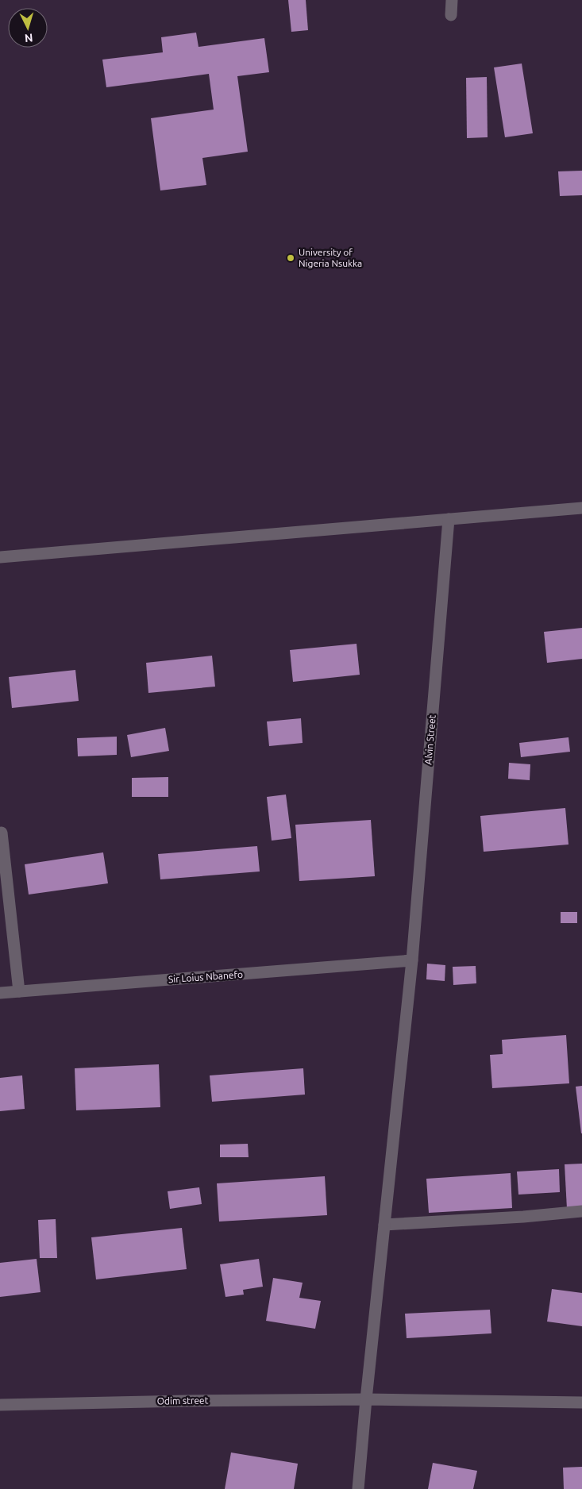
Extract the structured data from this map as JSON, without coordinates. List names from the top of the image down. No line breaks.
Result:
{"streets":{"street":["Alvin Street","Sir Loius Nbanefo","Odim street"]},"crossings":[["Alvin Street","Sir Loius Nbanefo"],["Alvin Street","Odim street"]],"places":["University of Nigeria Nsukka"],"north":"bottom"}
